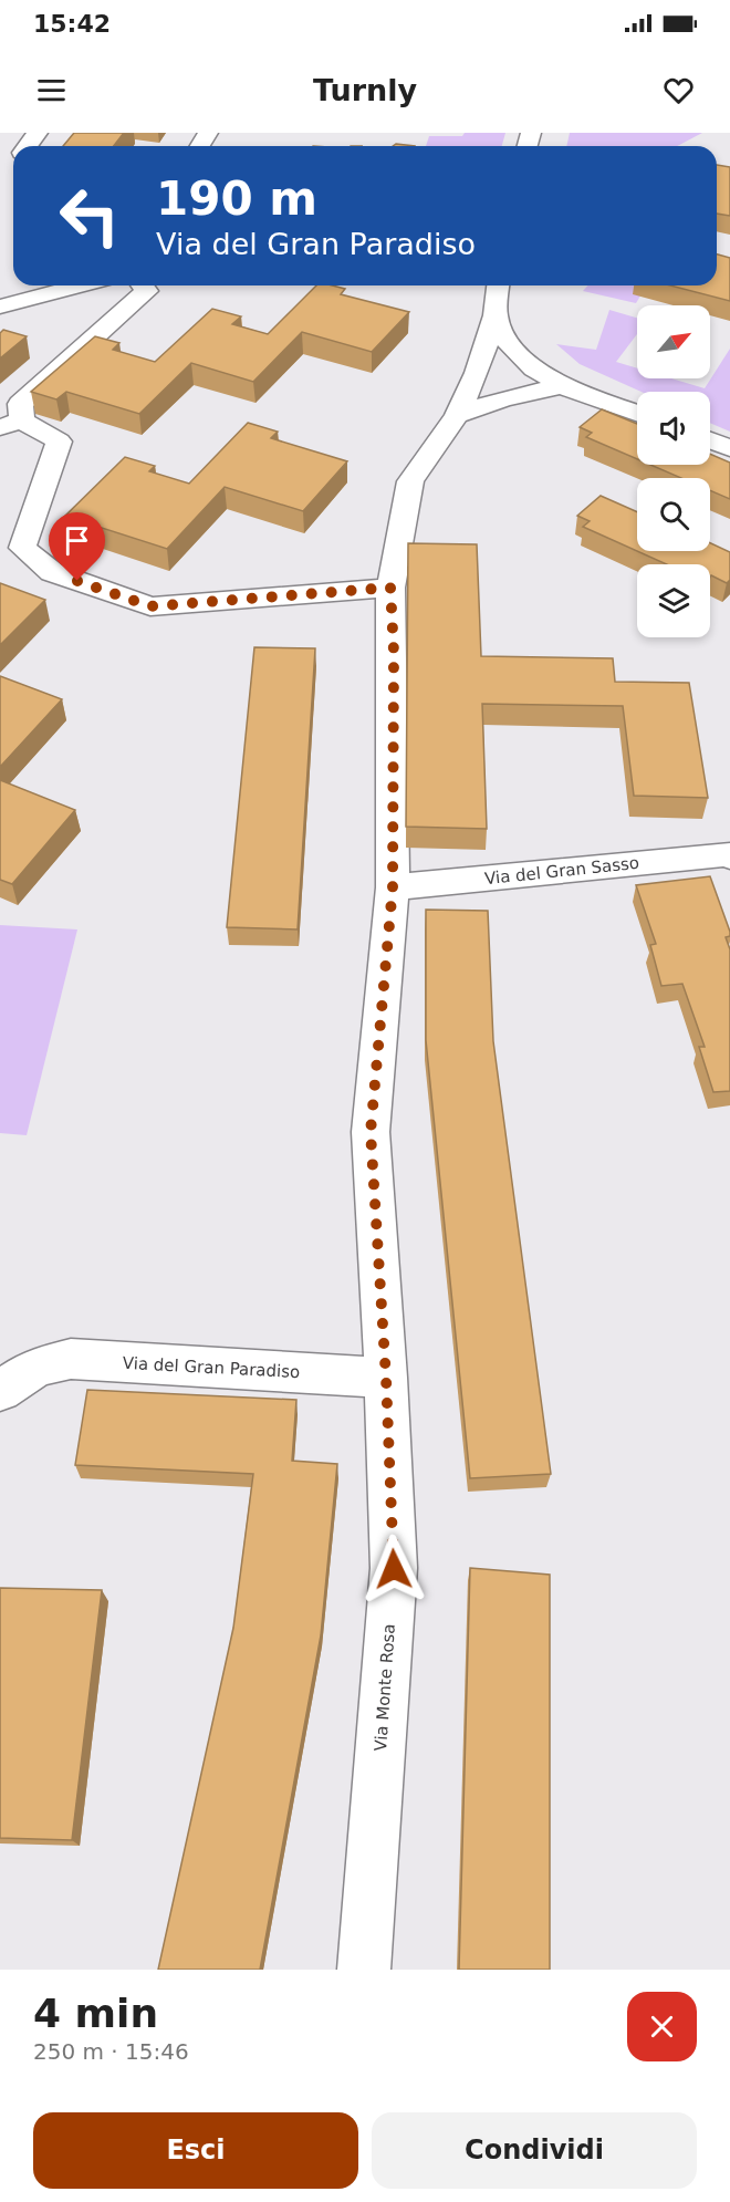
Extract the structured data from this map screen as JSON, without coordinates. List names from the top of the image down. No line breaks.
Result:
{"streets":{"street":["Via del Gran Sasso","Via del Gran Paradiso","Via Monte Rosa"]},"crossings":[["Via del Gran Sasso","Via Monte Rosa"],["Via del Gran Paradiso","Via Monte Rosa"]],"north":"top right","page":{"status":"15:42","header":"Turnly","turn":["190 m","Via del Gran Paradiso"],"heading":["4 min","250 m · 15:46"],"buttons":["Esci","Condividi"]}}
